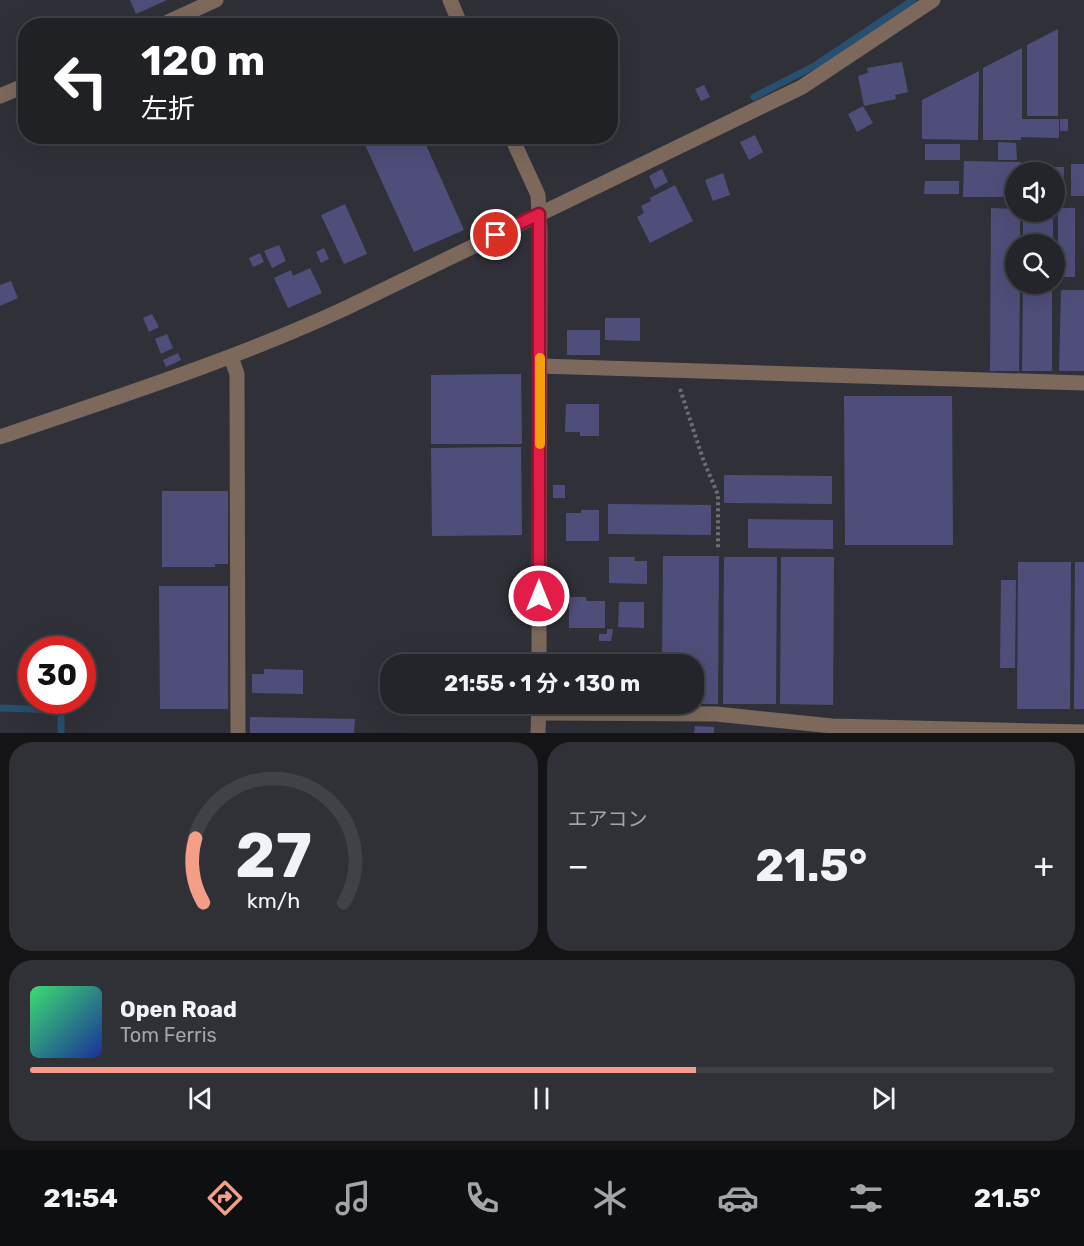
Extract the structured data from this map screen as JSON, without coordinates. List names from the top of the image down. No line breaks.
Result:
{"page":{"turn":["120 m","左折"],"limit":"30","trip":"21:55 · 1 分 · 130 m","tile":"エアコン","heat":["−","21.5°","+"],"song":["Open Road","Tom Ferris"],"tabs":["21:54","21.5°"],"gauge":["27","km/h"]}}
